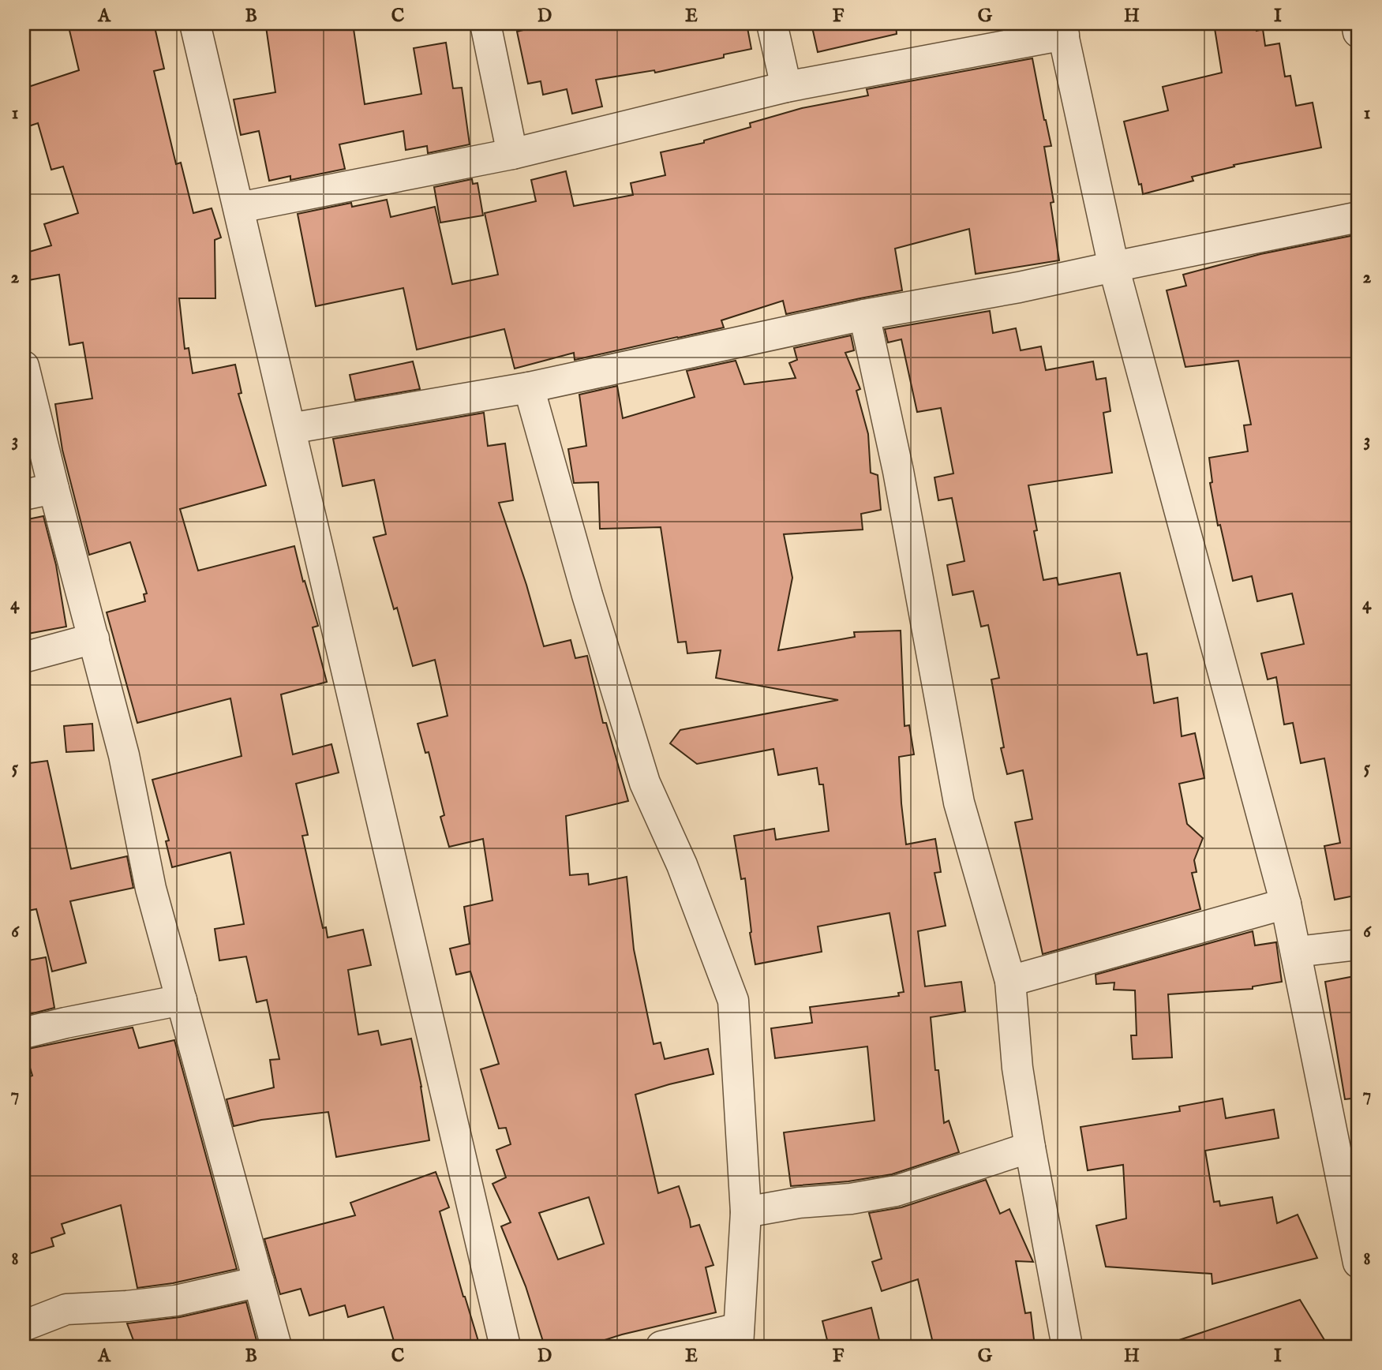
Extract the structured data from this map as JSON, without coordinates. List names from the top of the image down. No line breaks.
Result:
{"grid":{"columns":["A","B","C","D","E","F","G","H","I"],"rows":["1","2","3","4","5","6","7","8"]}}
